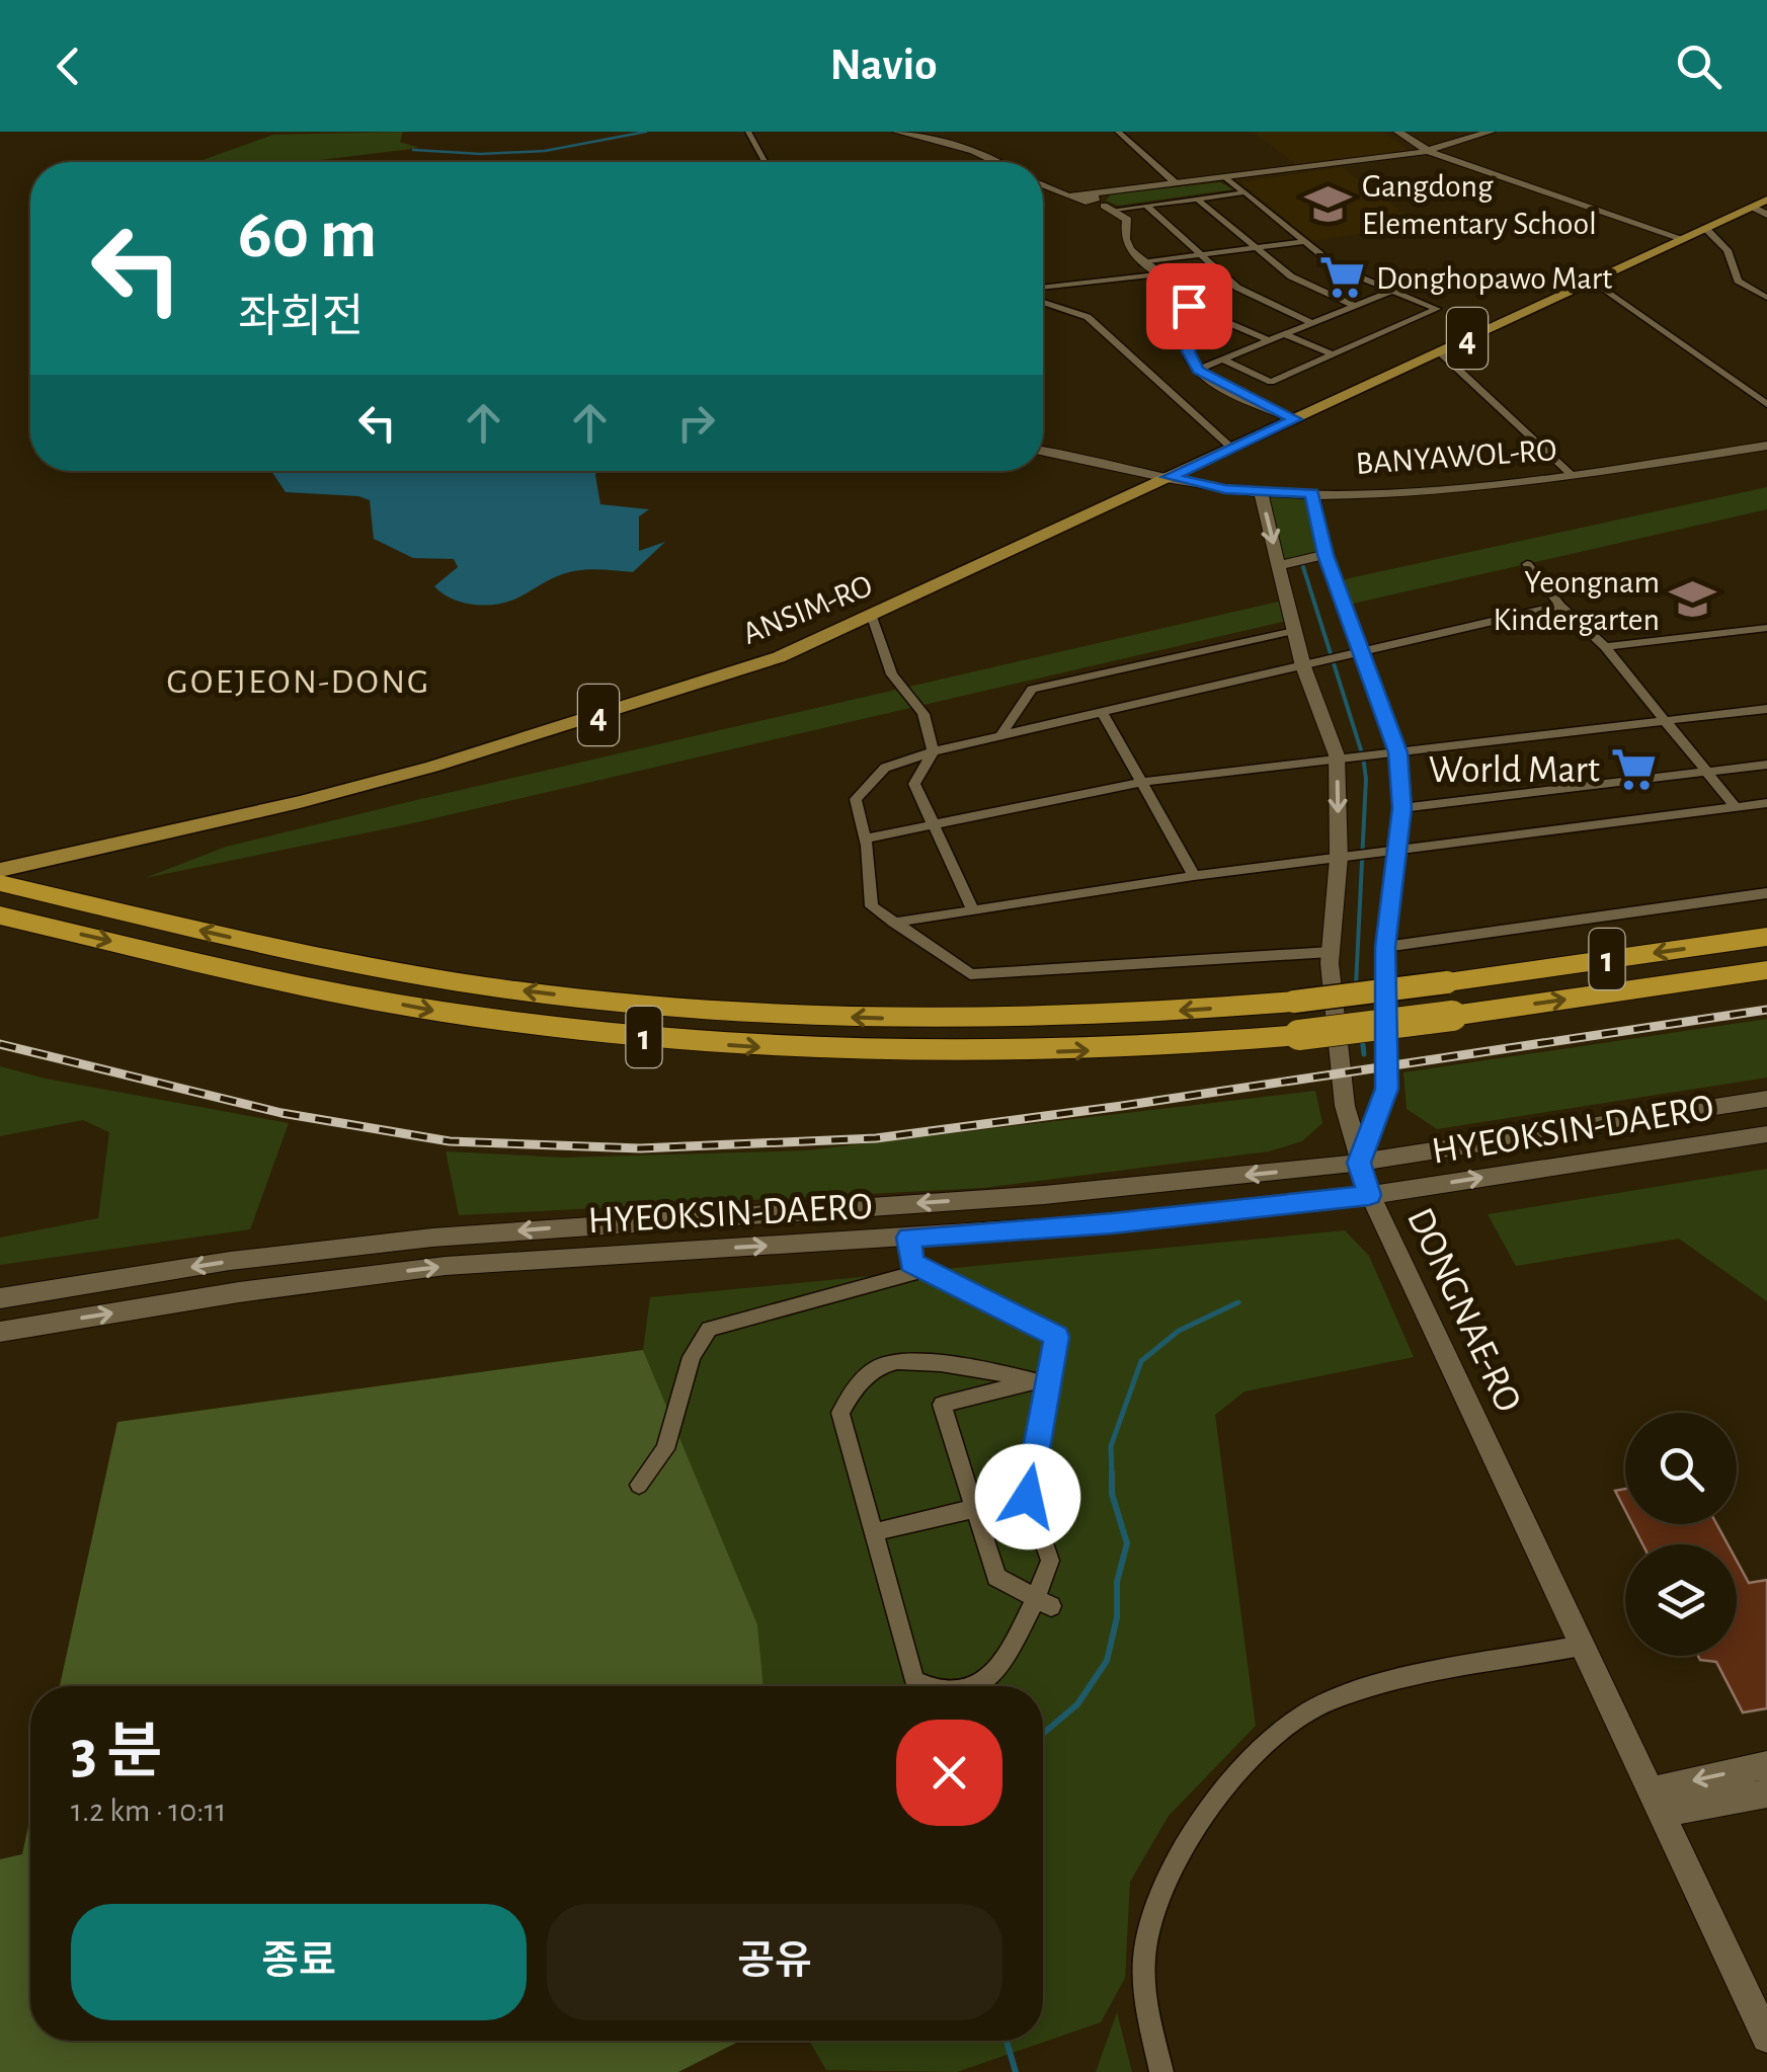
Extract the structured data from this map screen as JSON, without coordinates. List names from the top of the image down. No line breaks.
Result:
{"streets":{"highway":["1"],"main road":["4","ANSIM-RO"],"street":["BANYAWOL-RO","HYEOKSIN-DAERO","DONGNAE-RO"]},"crossings":[["BANYAWOL-RO","ANSIM-RO"],["BANYAWOL-RO","DONGNAE-RO"],["HYEOKSIN-DAERO","DONGNAE-RO"]],"districts":["GOEJEON-DONG"],"places":{"school or university":["Gangdong Elementary School","Yeongnam Kindergarten"],"supermarket":["Donghopawo Mart","World Mart"]},"page":{"header":"Navio","turn":["60 m","좌회전"],"heading":["3 분","1.2 km · 10:11"],"buttons":["종료","공유"]}}
